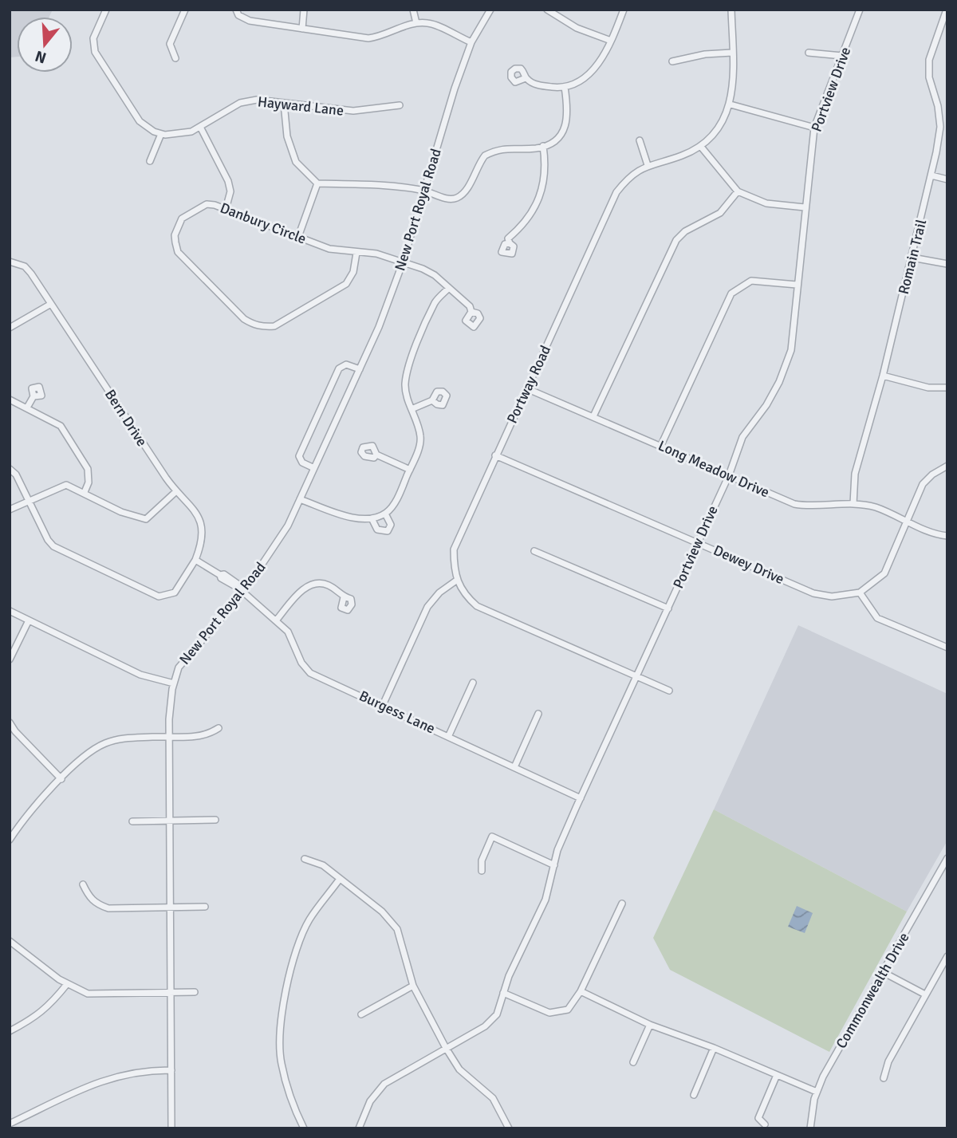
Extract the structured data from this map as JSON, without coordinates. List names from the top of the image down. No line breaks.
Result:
{"streets":{"street":["Portview Drive","Hayward Lane","New Port Royal Road","Danbury Circle","Romain Trail","Portway Road","Bern Drive","Long Meadow Drive","Dewey Drive","Burgess Lane","Commonwealth Drive"]},"crossings":[["Portview Drive","Long Meadow Drive"],["Portview Drive","Dewey Drive"],["Portview Drive","Burgess Lane"],["New Port Royal Road","Danbury Circle"],["New Port Royal Road","Burgess Lane"],["Romain Trail","Long Meadow Drive"],["Portway Road","Long Meadow Drive"],["Portway Road","Dewey Drive"],["Long Meadow Drive","Dewey Drive"]],"north":"bottom"}
